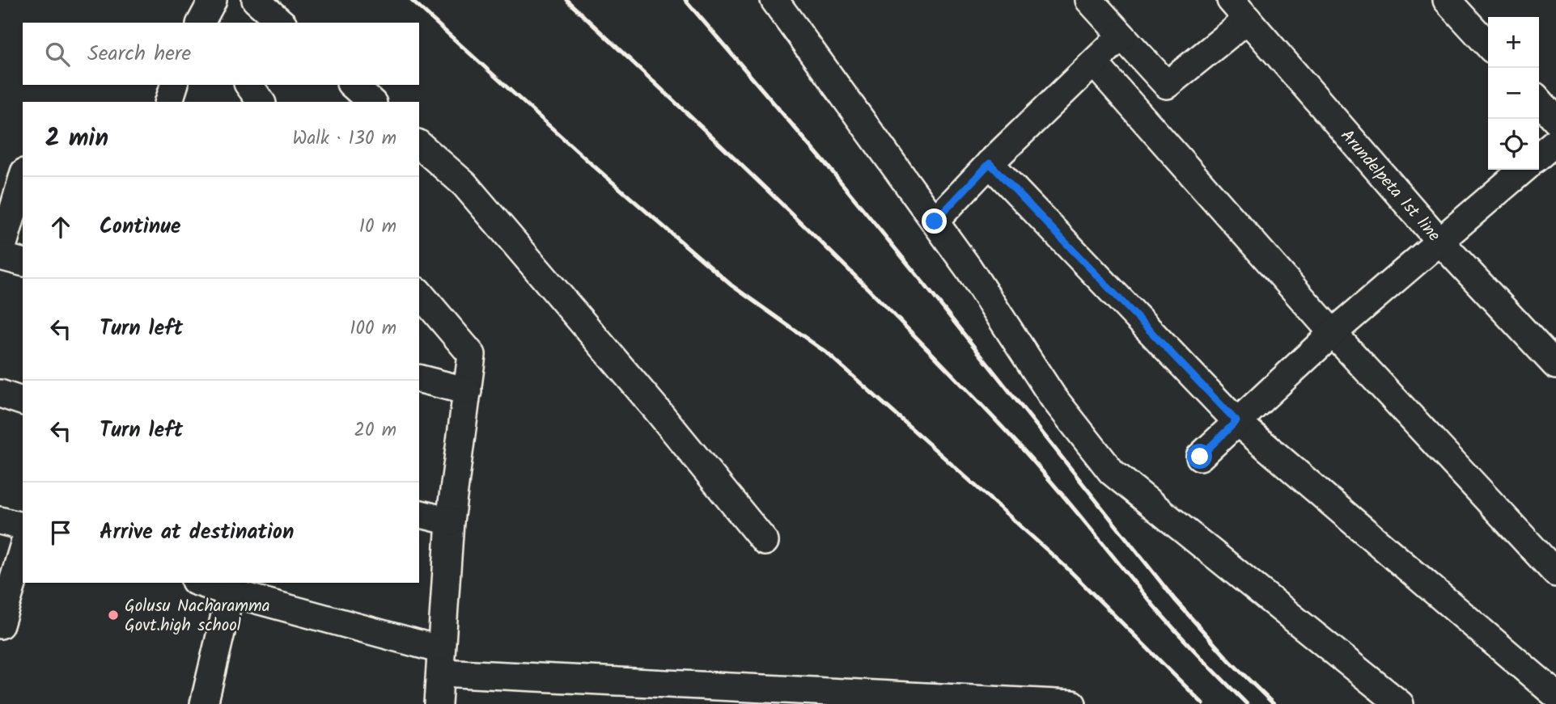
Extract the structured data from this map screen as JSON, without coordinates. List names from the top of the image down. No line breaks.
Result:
{"streets":{"street":["Arundelpeta 1st line"]},"places":["Golusu Nacharamma Govt.high school"],"page":{"map_buttons":["+","−"],"search":"Search here","heading":["2 min","Walk · 130 m"],"list":[["Continue","10 m"],["Turn left","100 m"],["Turn left","20 m"],"Arrive at destination"]}}
